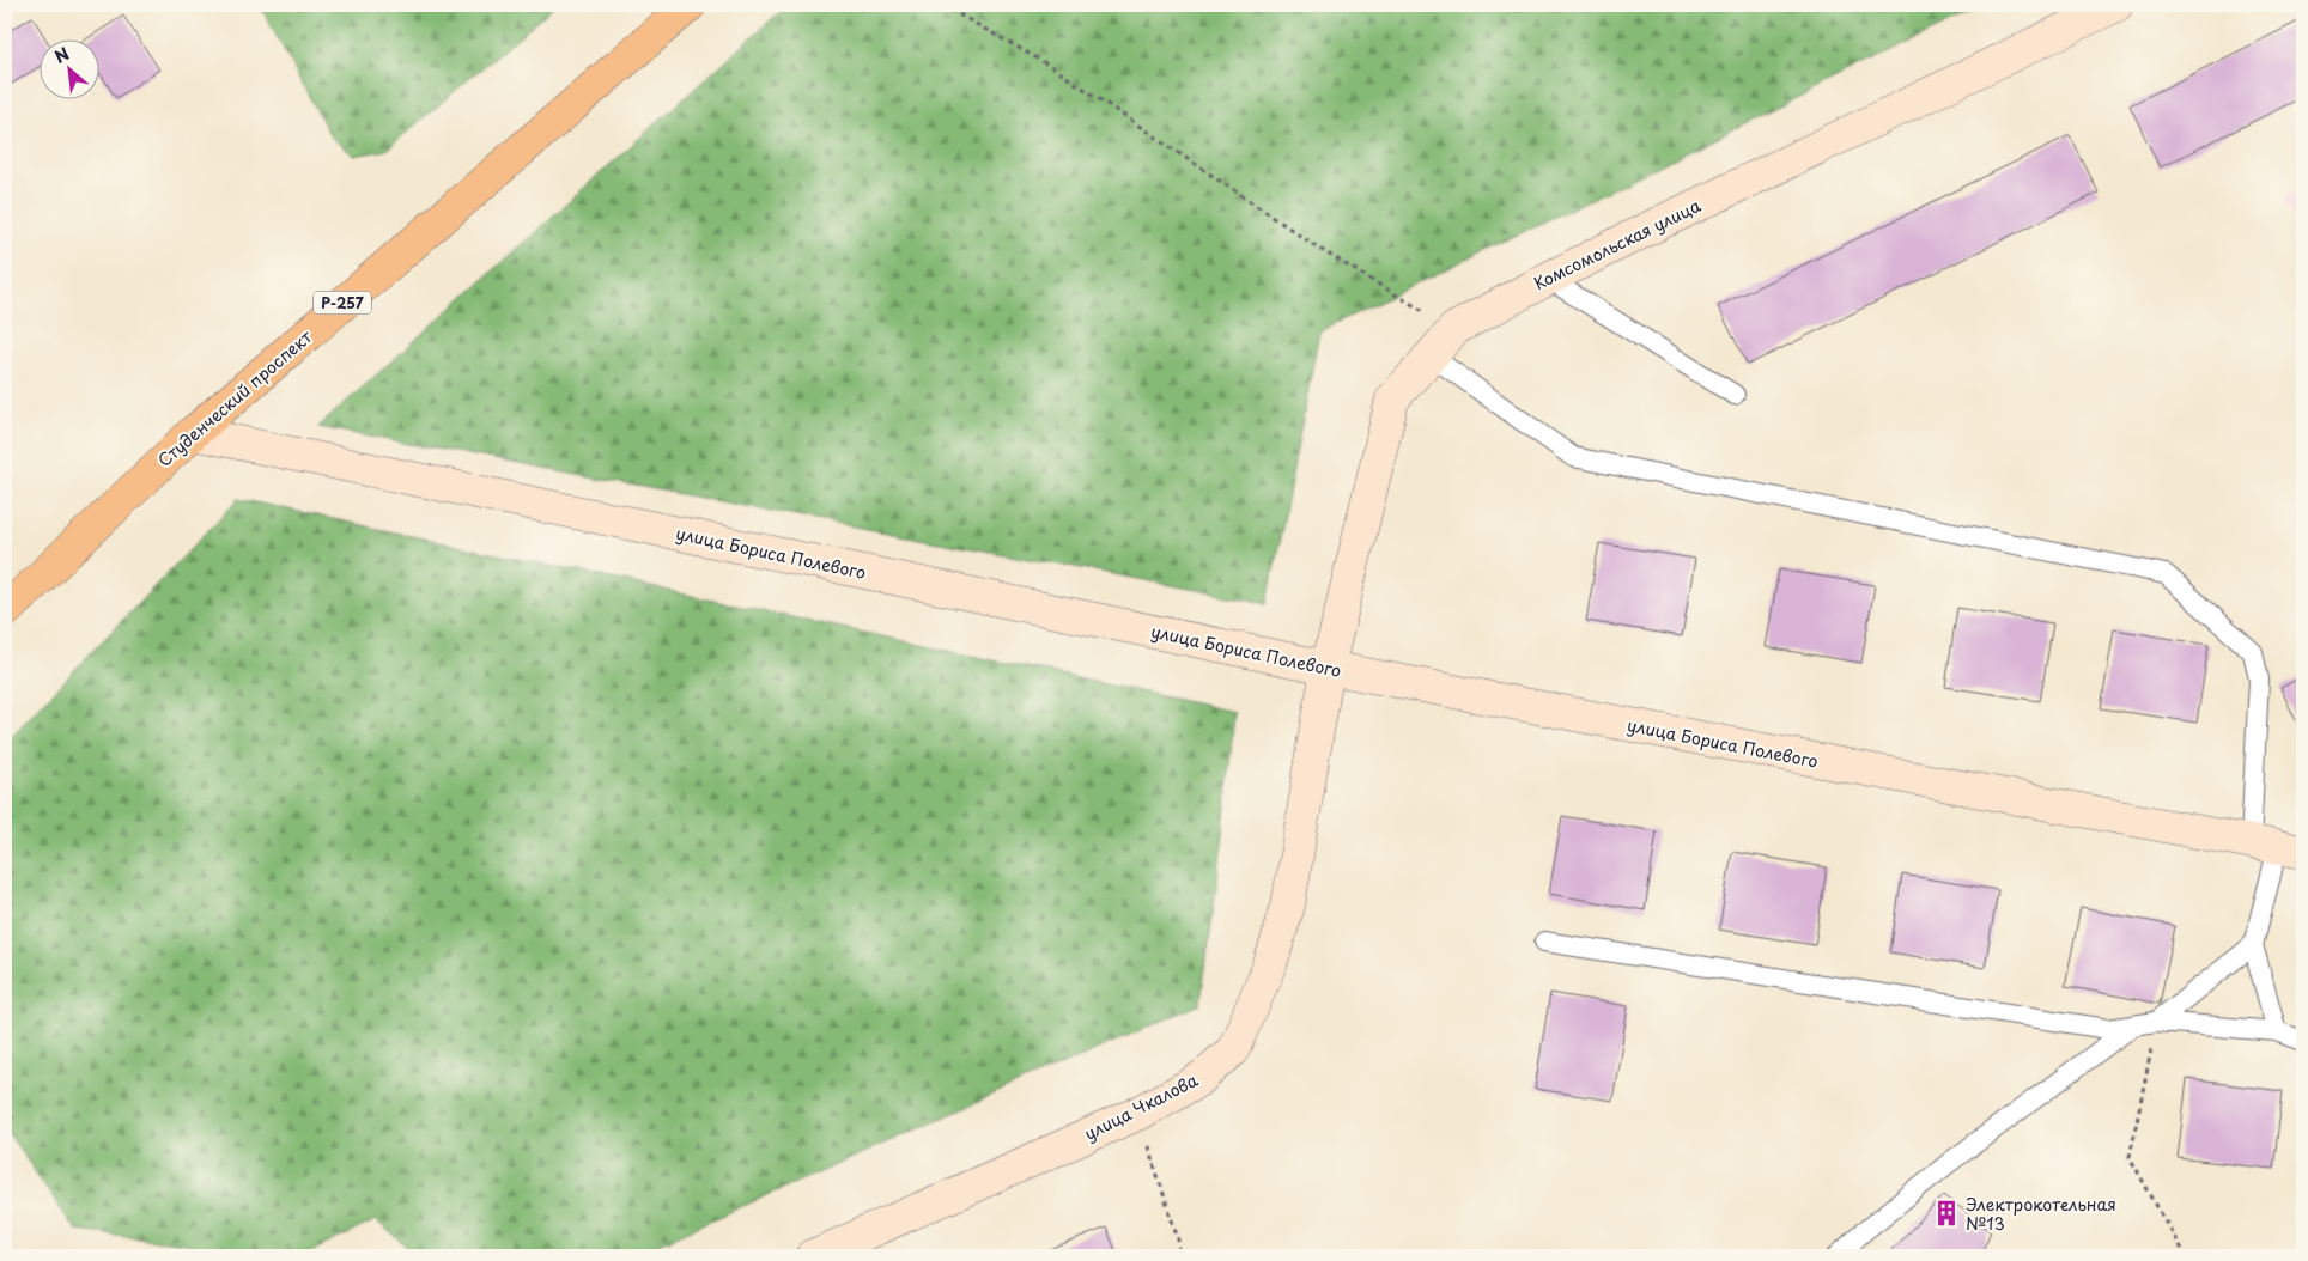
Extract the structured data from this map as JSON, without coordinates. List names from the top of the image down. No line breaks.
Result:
{"streets":{"highway":["Р-257","Студенческий проспект"],"street":["Комсомольская улица","улица Бориса Полевого","улица Чкалова"]},"crossings":[["Комсомольская улица","улица Бориса Полевого"],["Комсомольская улица","улица Чкалова"],["Студенческий проспект","улица Бориса Полевого"],["улица Бориса Полевого","улица Чкалова"]],"places":{"building":["Электрокотельная №13"]},"north":"top left"}
